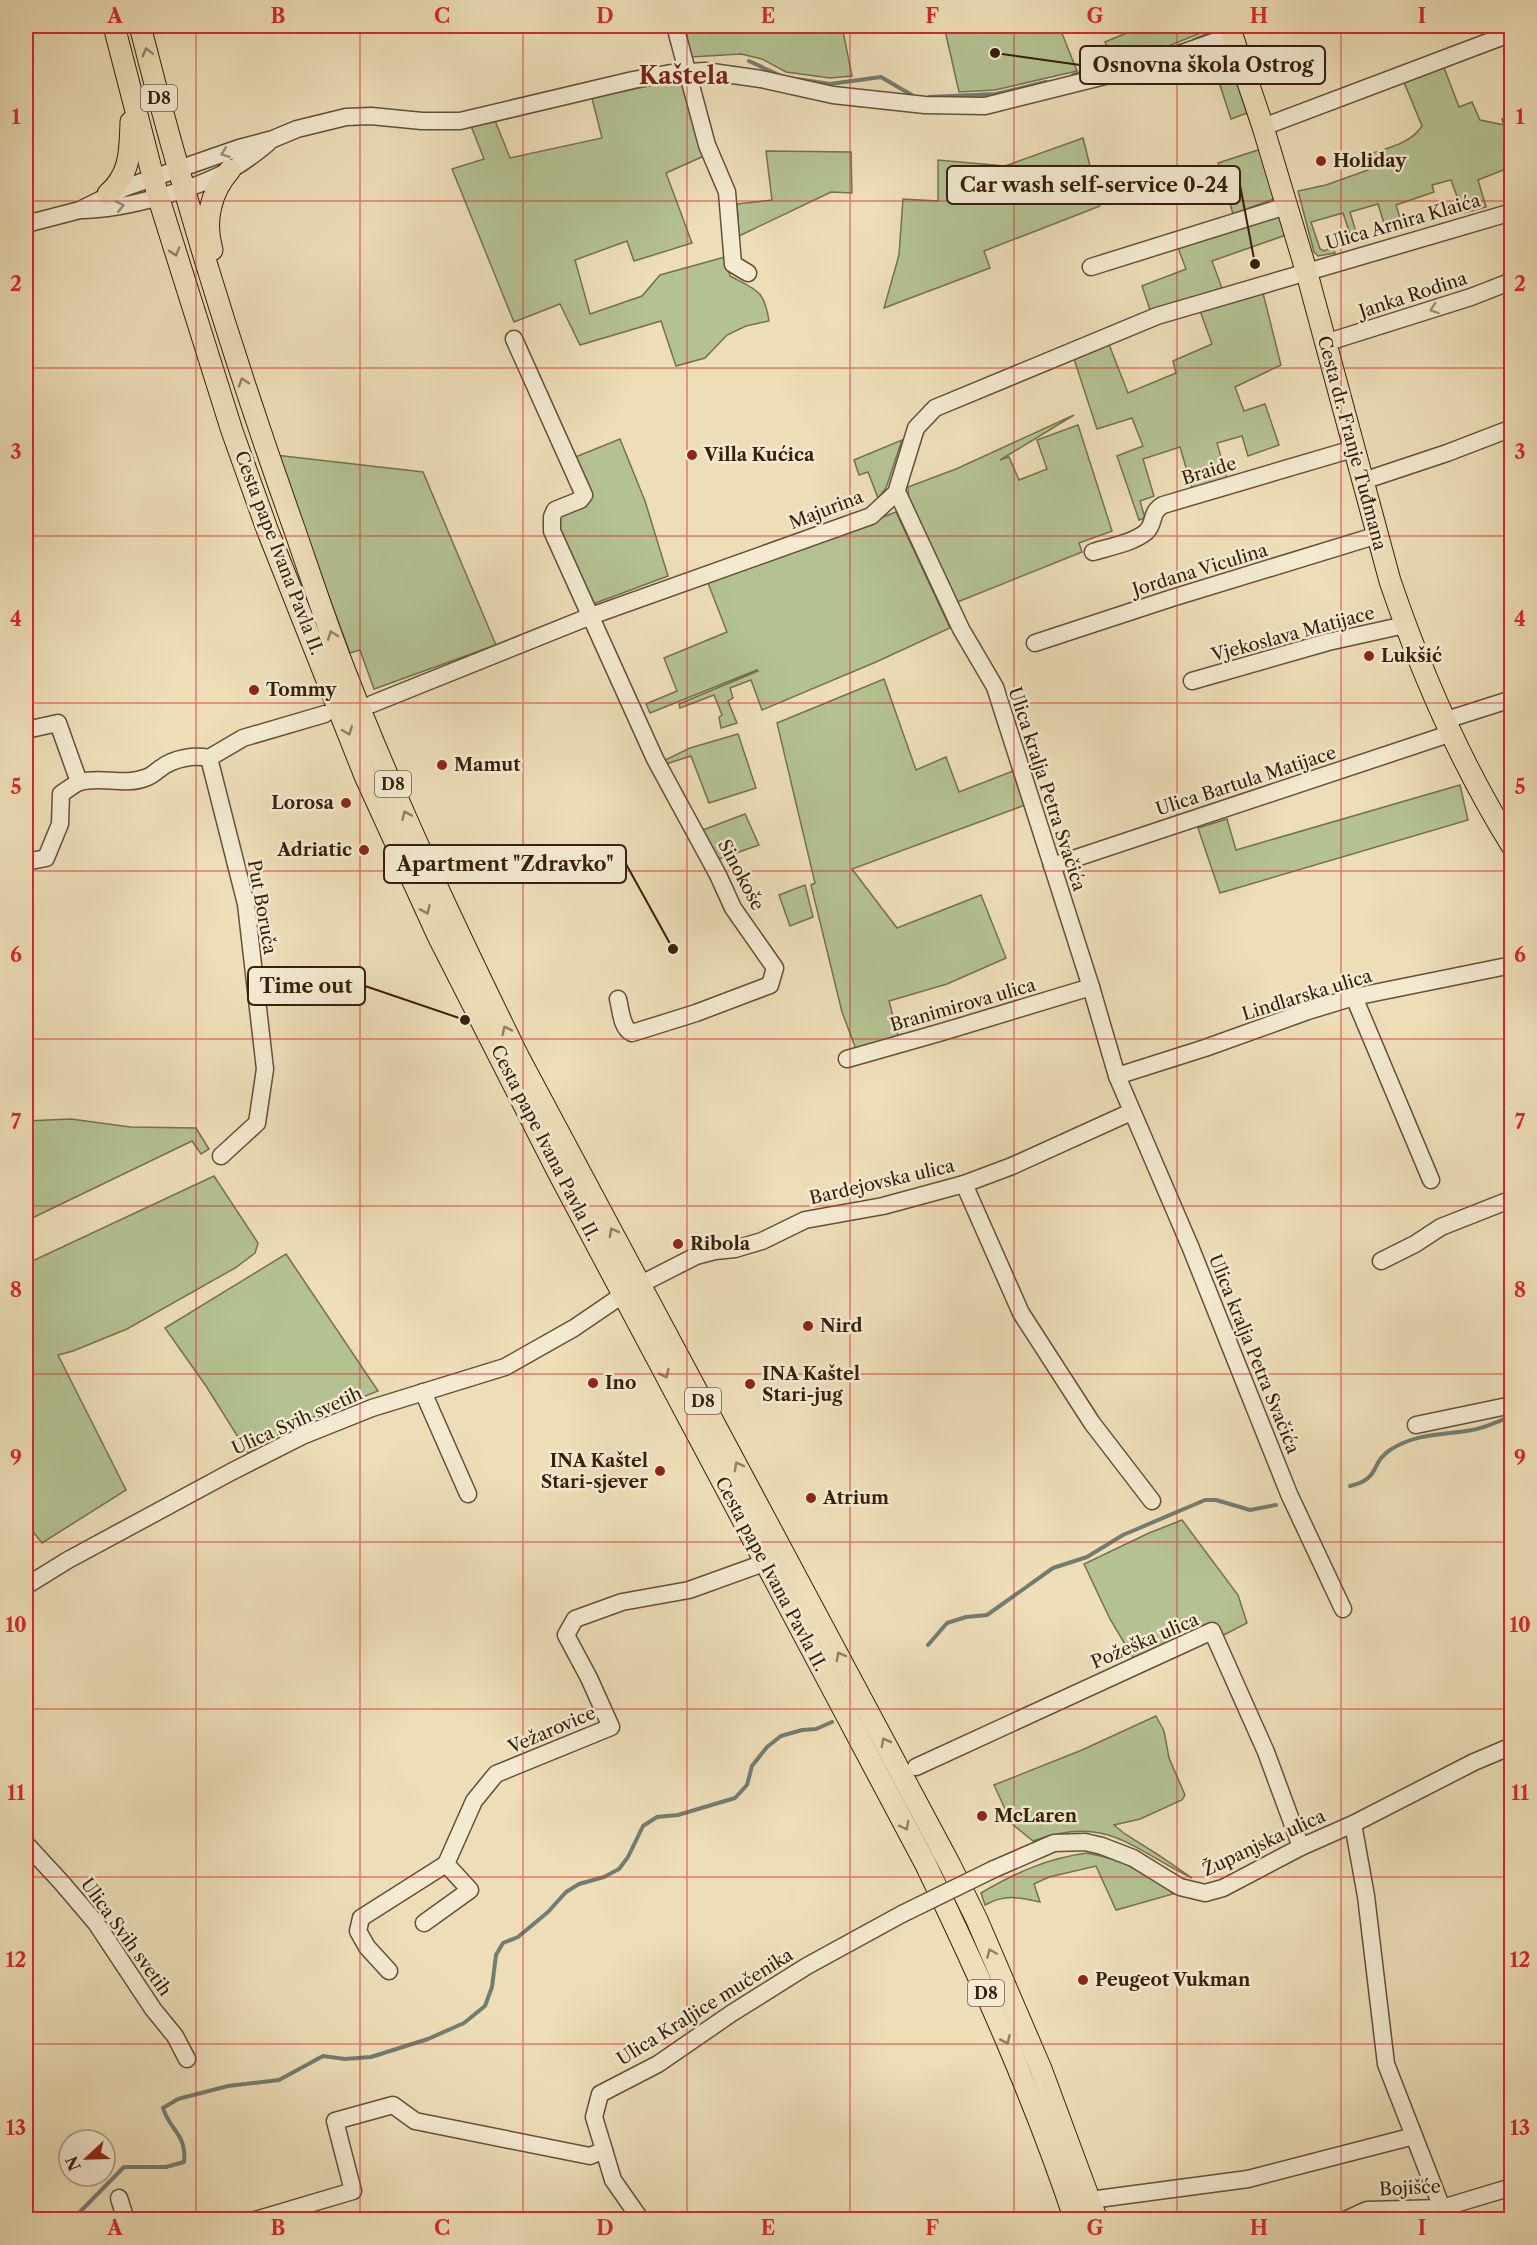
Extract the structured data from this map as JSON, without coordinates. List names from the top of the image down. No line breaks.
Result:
{"streets":{"main road":["D8","Cesta dr. Franje Tuđmana","Cesta pape Ivana Pavla II."],"street":["Ulica Arnira Klaića","Janka Rodina","Braide","Majurina","Jordana Viculina","Vjekoslava Matijace","Ulica Bartula Matijace","Ulica kralja Petra Svačića","Sinokoše","Put Boruča","Lindlarska ulica","Branimirova ulica","Bardejovska ulica","Ulica Svih svetih","Požeška ulica","Vežarovice","Županjska ulica","Ulica Kraljice mučenika","Bojišće"]},"crossings":[["Ulica Arnira Klaića","Cesta dr. Franje Tuđmana"],["Janka Rodina","Cesta dr. Franje Tuđmana"],["Cesta dr. Franje Tuđmana","Braide"],["Cesta dr. Franje Tuđmana","Jordana Viculina"],["Cesta dr. Franje Tuđmana","Vjekoslava Matijace"],["Cesta dr. Franje Tuđmana","Ulica Bartula Matijace"],["Majurina","Ulica kralja Petra Svačića"],["Majurina","Sinokoše"],["Cesta pape Ivana Pavla II.","Bardejovska ulica"],["Cesta pape Ivana Pavla II.","Ulica Svih svetih"],["Cesta pape Ivana Pavla II.","Vežarovice"],["Ulica Bartula Matijace","Ulica kralja Petra Svačića"],["Ulica kralja Petra Svačića","Lindlarska ulica"],["Ulica kralja Petra Svačića","Branimirova ulica"],["Ulica kralja Petra Svačića","Bardejovska ulica"],["Bardejovska ulica","Ulica Svih svetih"],["Požeška ulica","Županjska ulica"],["Županjska ulica","Ulica Kraljice mučenika"]],"districts":["Kaštela"],"places":["Osnovna škola Ostrog","Holiday","Car wash self-service 0-24","Villa Kućica","Lukšić","Tommy","Mamut","Lorosa","Adriatic","Apartment \"Zdravko\"","Time out","Ribola","Nird","Ino","INA Kaštel Stari-jug","INA Kaštel Stari-sjever","Atrium","McLaren","Peugeot Vukman"],"north":"left","grid":{"columns":["A","B","C","D","E","F","G","H","I"],"rows":["1","2","3","4","5","6","7","8","9","10","11","12","13"]}}
